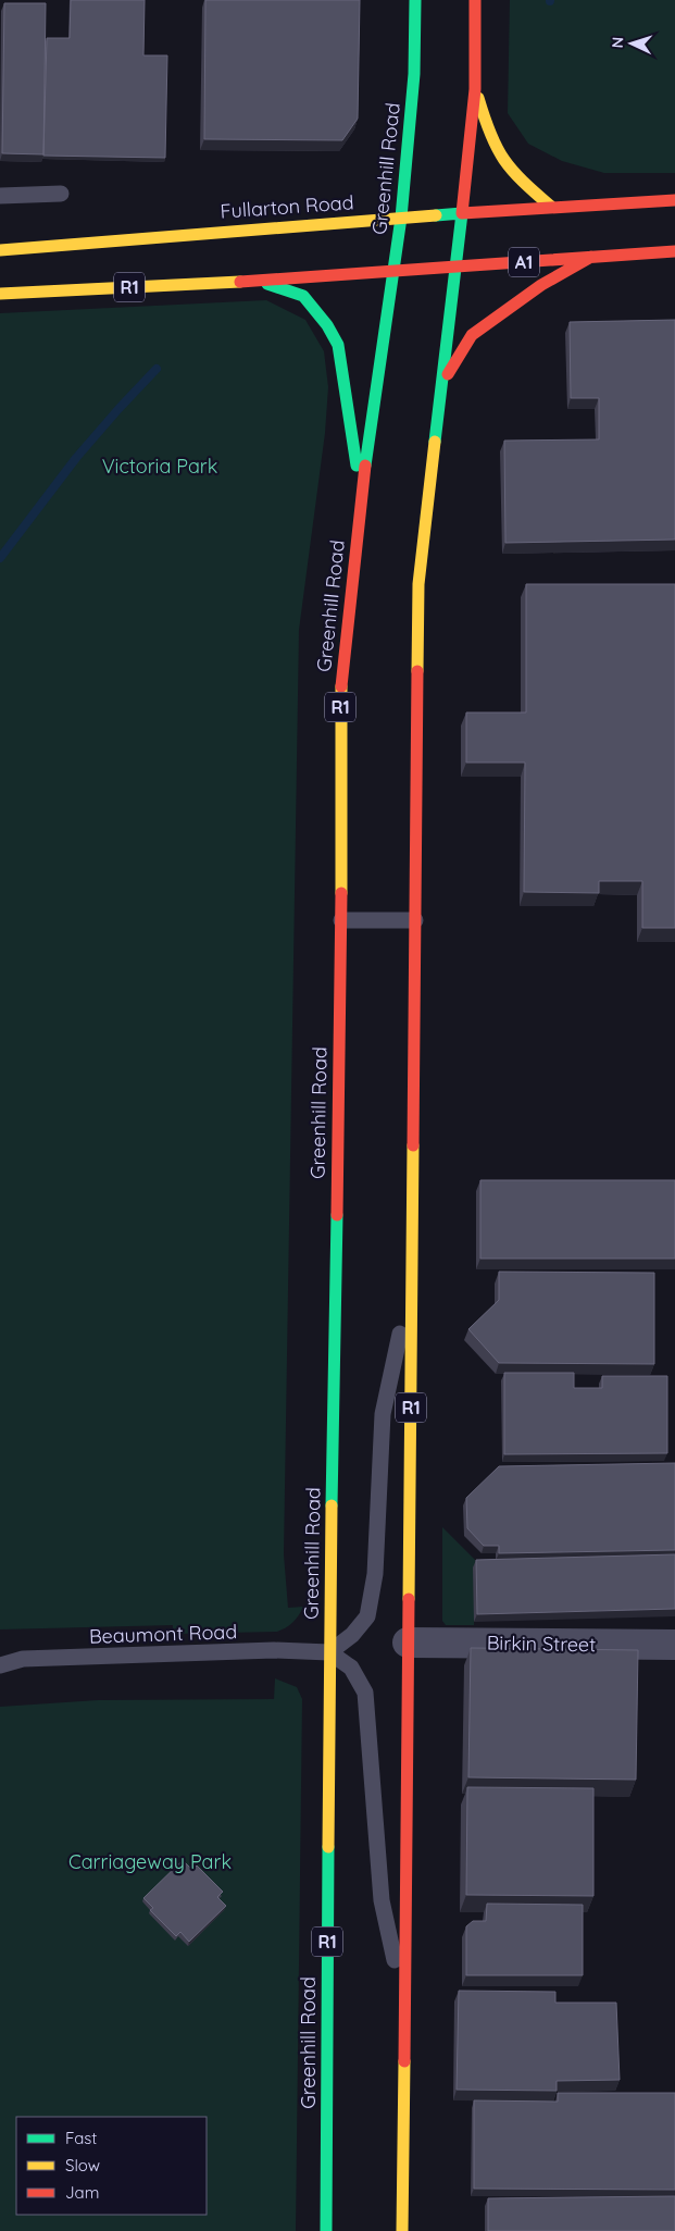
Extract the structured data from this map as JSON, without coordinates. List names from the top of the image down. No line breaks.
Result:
{"streets":{"main road":["Greenhill Road","Fullarton Road","A1","R1"],"street":["Birkin Street"],"lane":["Beaumont Road"]},"crossings":[["Greenhill Road","Fullarton Road"],["Greenhill Road","A1"],["Greenhill Road","R1"],["Greenhill Road","Beaumont Road"],["Fullarton Road","R1"],["A1","R1"],["R1","Birkin Street"]],"parks":["Victoria Park","Carriageway Park"],"legend":["Fast","Slow","Jam"],"north":"left"}
